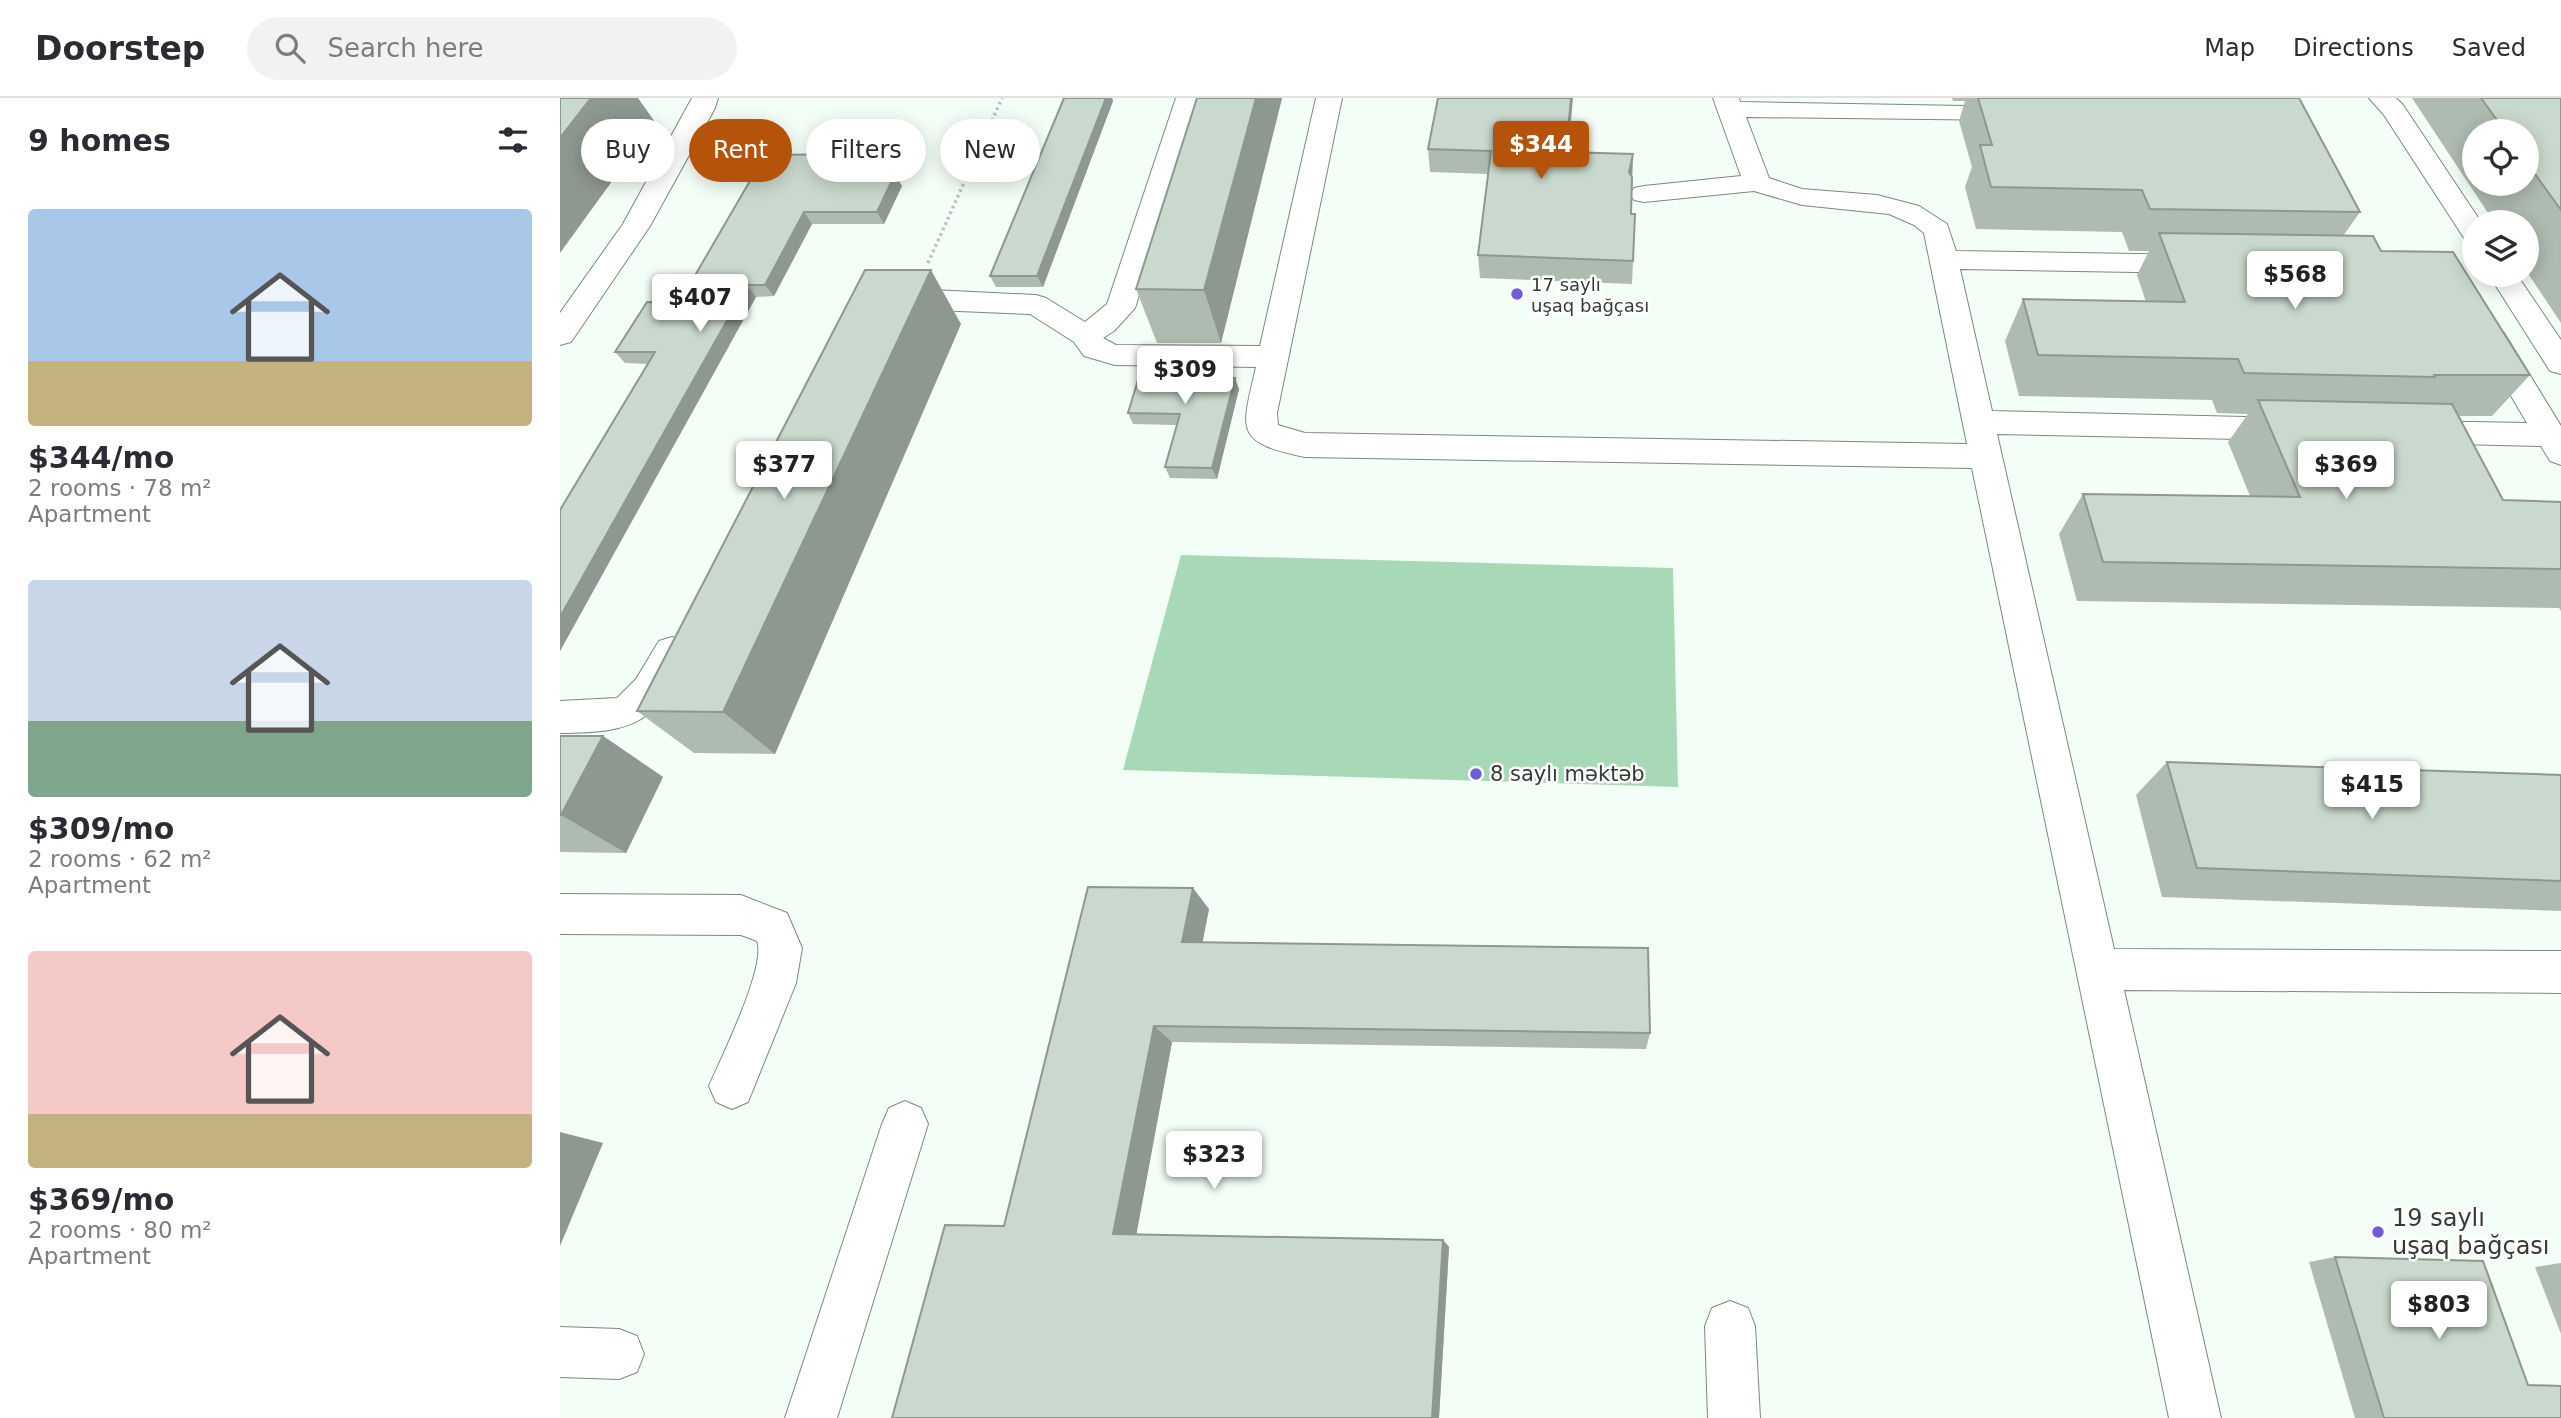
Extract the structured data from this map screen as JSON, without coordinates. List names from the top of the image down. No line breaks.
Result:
{"places":["17 saylı uşaq bağçası","8 saylı məktəb","19 saylı uşaq bağçası"],"page":{"header":"Doorstep","search":"Search here","nav":["Map","Directions","Saved"],"heading":"9 homes","chip":["Buy","Rent","Filters","New"],"price":["$344","$568","$407","$309","$377","$369","$415","$323","$803"],"list":[{"name":"$344/mo","note":"2 rooms · 78 m² · Apartment"},{"name":"$309/mo","note":"2 rooms · 62 m² · Apartment"},{"name":"$369/mo","note":"2 rooms · 80 m² · Apartment"}]}}
